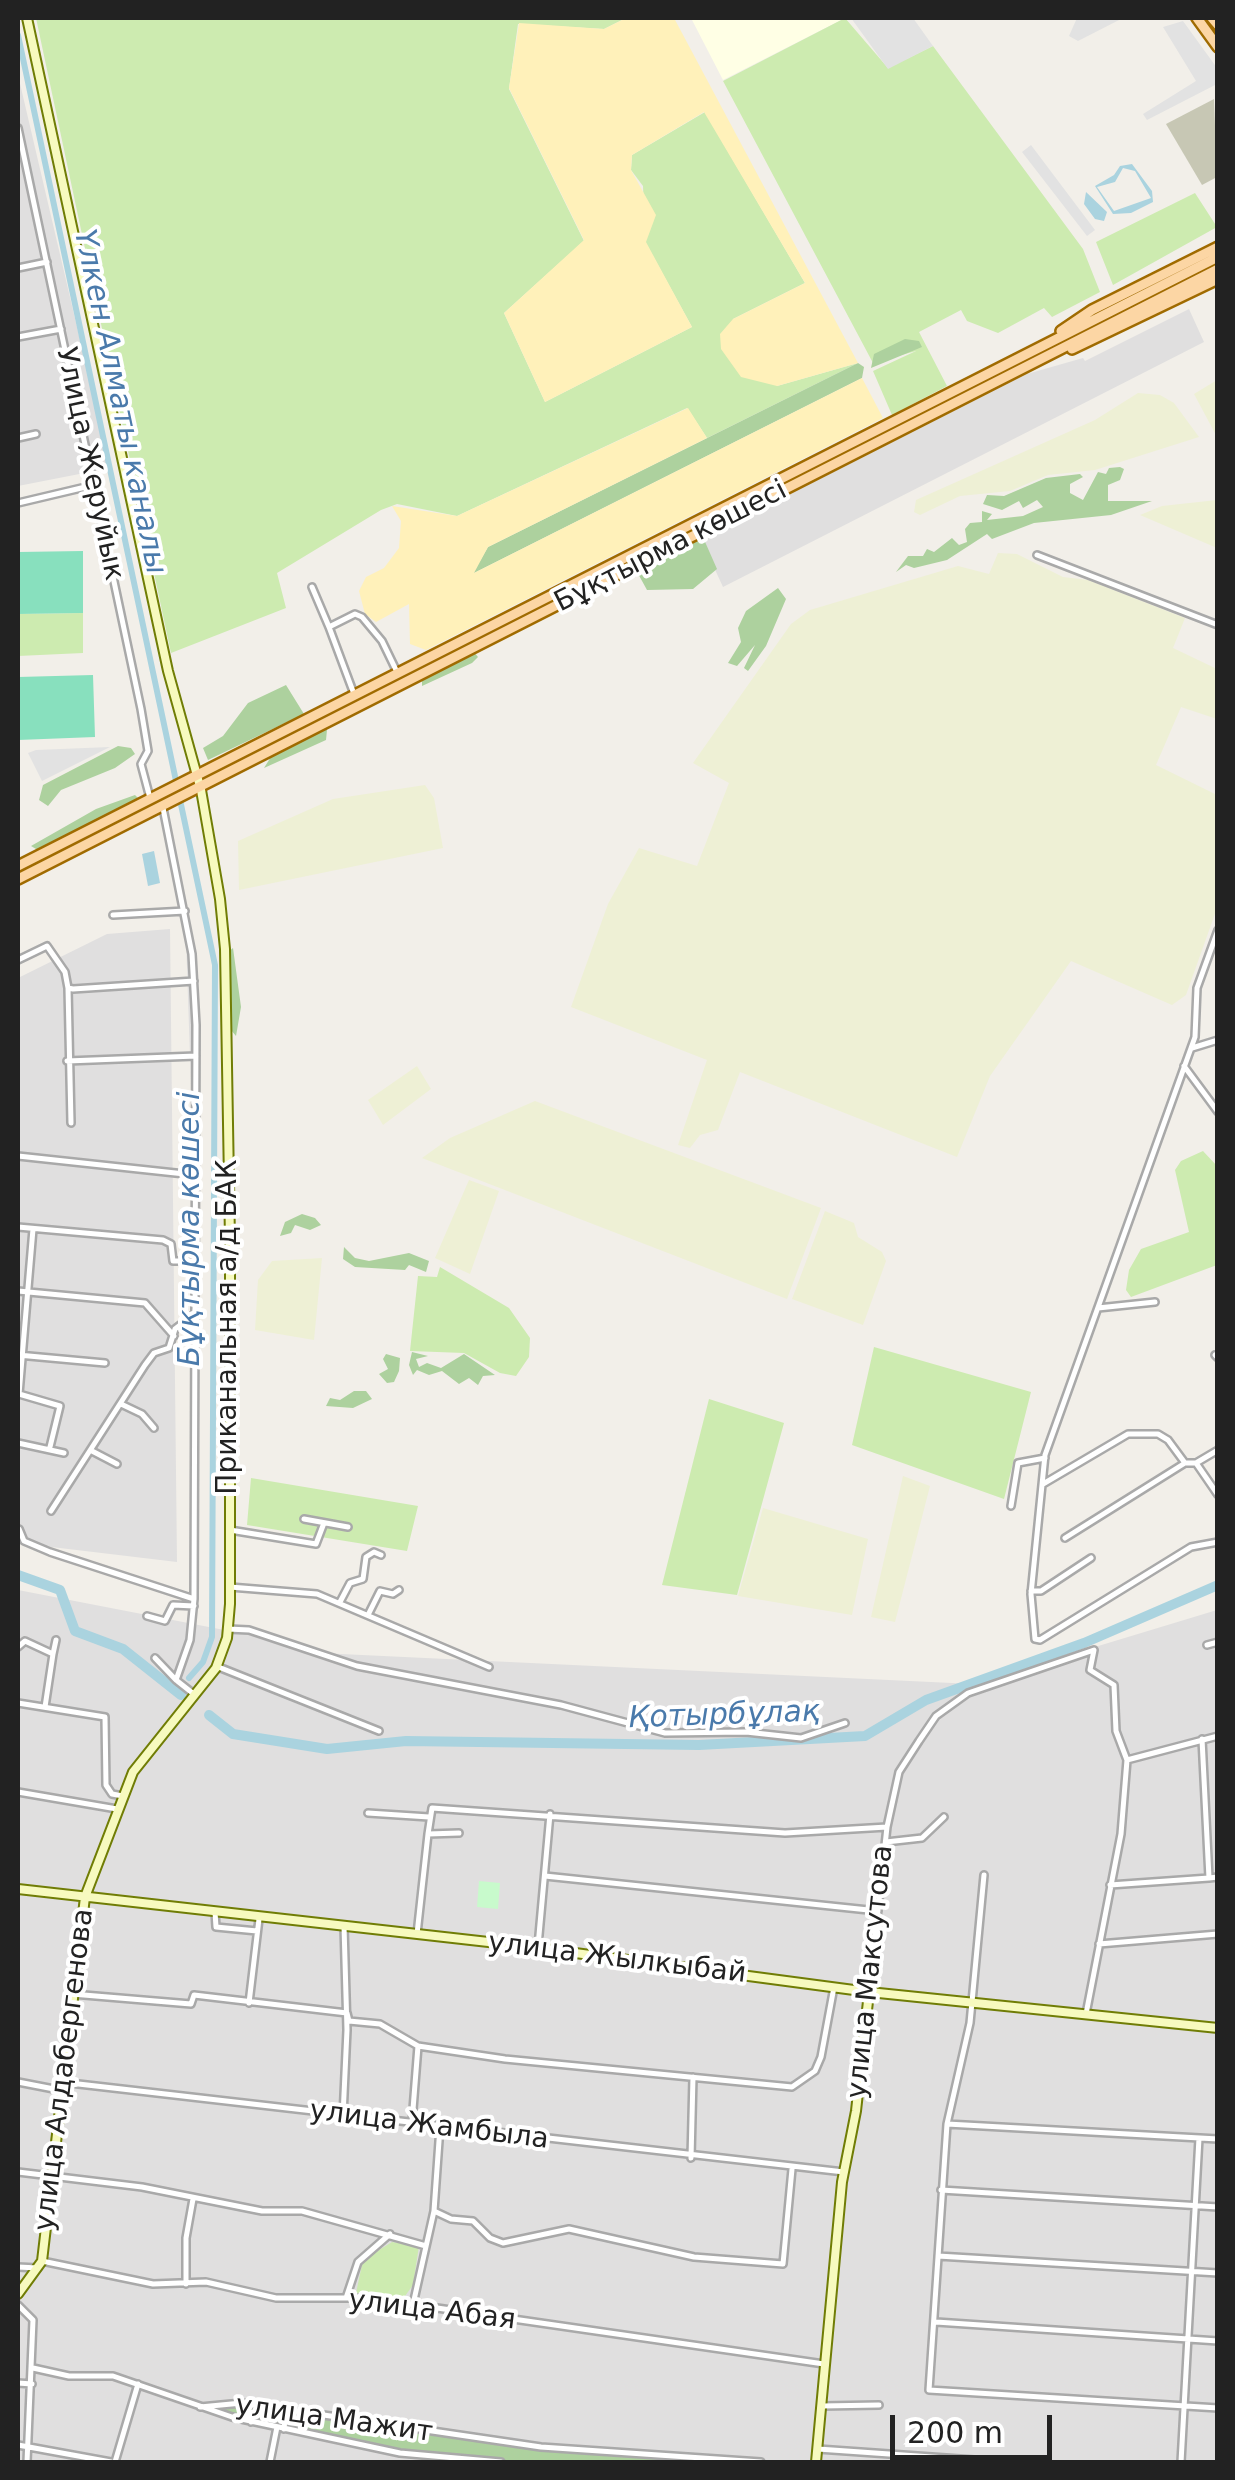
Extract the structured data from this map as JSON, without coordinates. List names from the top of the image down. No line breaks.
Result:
{"streets":{"main road":["Бұқтырма көшесі"],"street":["Улица Жеруйык","Приканальная а/д БАК","улица Жылкыбай","улица Максутова","улица Алдабергенова","улица Жамбыла","улица Абая","улица Мажит"]},"crossings":[["Улица Жеруйык","Бұқтырма көшесі"],["Бұқтырма көшесі","Приканальная а/д БАК"],["Приканальная а/д БАК","улица Алдабергенова"],["улица Жылкыбай","улица Максутова"],["улица Жылкыбай","улица Алдабергенова"],["улица Максутова","улица Жамбыла"],["улица Максутова","улица Абая"],["улица Алдабергенова","улица Жамбыла"],["улица Алдабергенова","улица Абая"]],"water":["Үлкен Алматы каналы","Бұқтырма көшесі","Қотырбұлақ"],"scale_bar":"200 m"}
